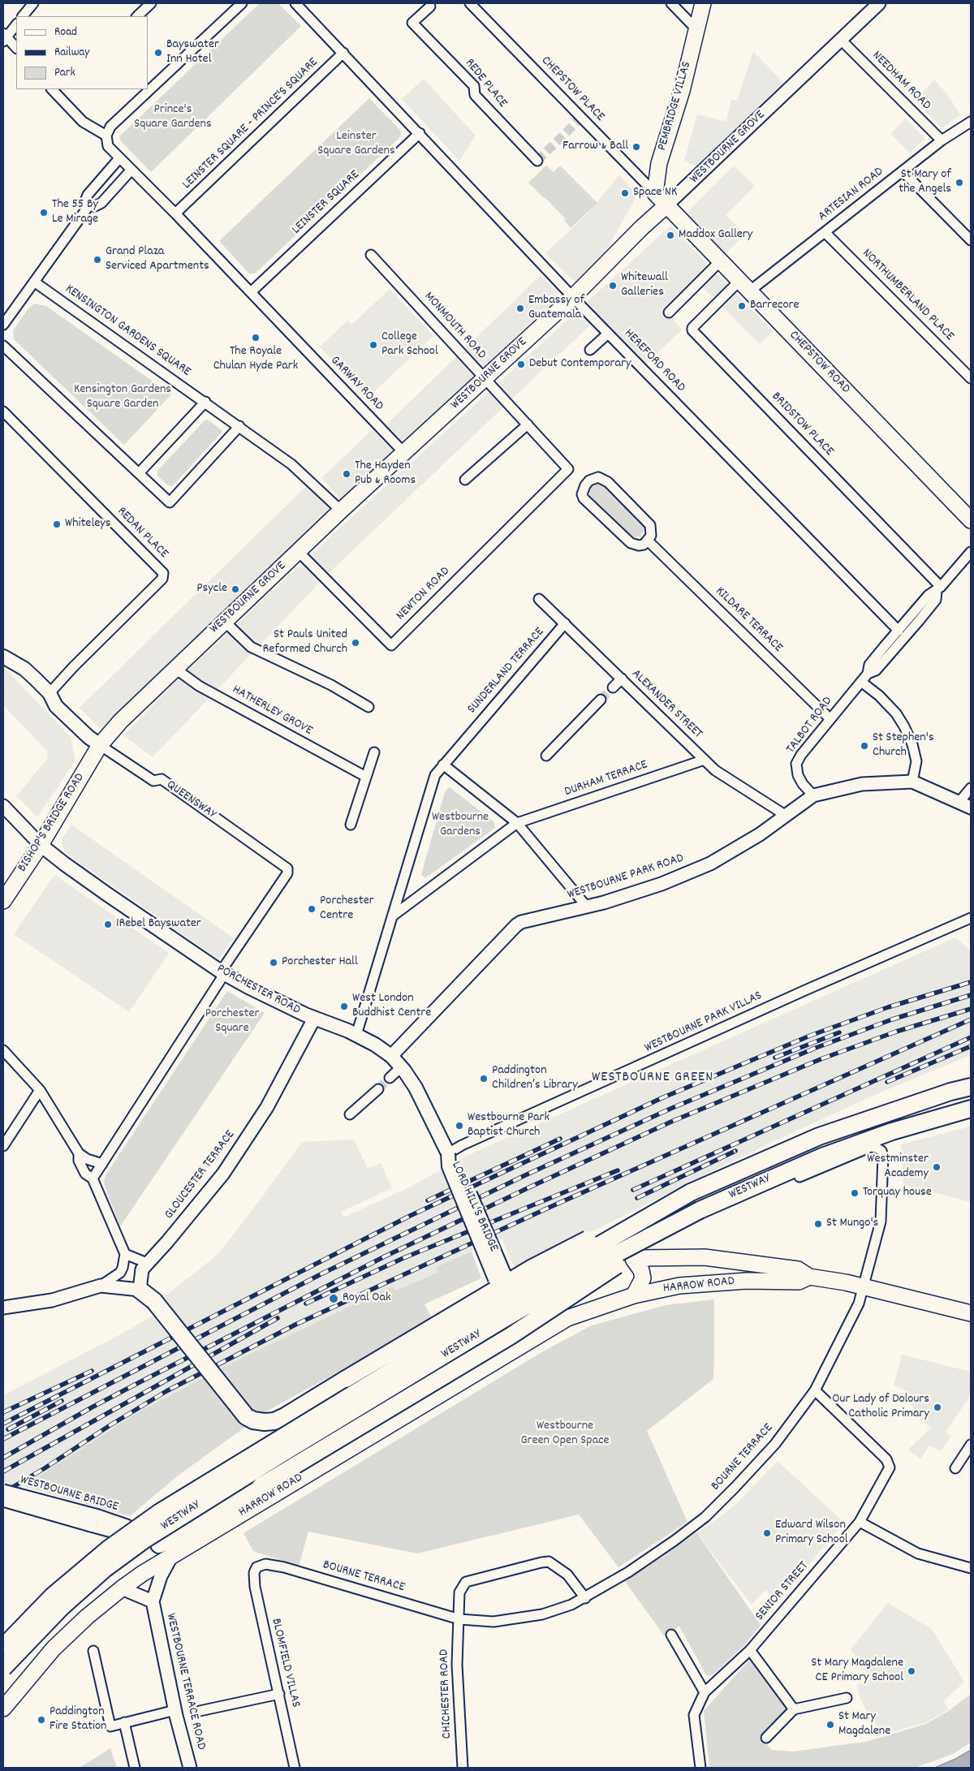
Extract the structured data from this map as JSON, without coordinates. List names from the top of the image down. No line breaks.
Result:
{"streets":{"highway":["WESTWAY"],"main road":["PEMBRIDGE VILLAS","WESTBOURNE GROVE","CHEPSTOW ROAD","QUEENSWAY","BISHOP'S BRIDGE ROAD","PORCHESTER ROAD","LORD HILL'S BRIDGE","HARROW ROAD"],"street":["NEEDHAM ROAD","REDE PLACE","CHEPSTOW PLACE","LEINSTER SQUARE - PRINCE'S SQUARE","ARTESIAN ROAD","LEINSTER SQUARE","NORTHUMBERLAND PLACE","MONMOUTH ROAD","KENSINGTON GARDENS SQUARE","HEREFORD ROAD","GARWAY ROAD","BRIDSTOW PLACE","REDAN PLACE","NEWTON ROAD","KILDARE TERRACE","SUNDERLAND TERRACE","ALEXANDER STREET","HATHERLEY GROVE","TALBOT ROAD","DURHAM TERRACE","WESTBOURNE PARK ROAD","WESTBOURNE PARK VILLAS","GLOUCESTER TERRACE","BOURNE TERRACE","WESTBOURNE BRIDGE","SENIOR STREET","BLOMFIELD VILLAS","WESTBOURNE TERRACE ROAD","CHICHESTER ROAD"]},"crossings":[["NEEDHAM ROAD","WESTBOURNE GROVE"],["NEEDHAM ROAD","ARTESIAN ROAD"],["CHEPSTOW PLACE","PEMBRIDGE VILLAS"],["LEINSTER SQUARE - PRINCE'S SQUARE","HEREFORD ROAD"],["WESTBOURNE GROVE","MONMOUTH ROAD"],["WESTBOURNE GROVE","KENSINGTON GARDENS SQUARE"],["WESTBOURNE GROVE","HEREFORD ROAD"],["WESTBOURNE GROVE","CHEPSTOW ROAD"],["WESTBOURNE GROVE","GARWAY ROAD"],["WESTBOURNE GROVE","NEWTON ROAD"],["WESTBOURNE GROVE","HATHERLEY GROVE"],["WESTBOURNE GROVE","QUEENSWAY"],["WESTBOURNE GROVE","BISHOP'S BRIDGE ROAD"],["ARTESIAN ROAD","NORTHUMBERLAND PLACE"],["ARTESIAN ROAD","CHEPSTOW ROAD"],["ARTESIAN ROAD","BRIDSTOW PLACE"],["LEINSTER SQUARE","HEREFORD ROAD"],["LEINSTER SQUARE","GARWAY ROAD"],["MONMOUTH ROAD","NEWTON ROAD"],["HEREFORD ROAD","TALBOT ROAD"],["CHEPSTOW ROAD","BRIDSTOW PLACE"],["BRIDSTOW PLACE","TALBOT ROAD"],["REDAN PLACE","QUEENSWAY"],["KILDARE TERRACE","TALBOT ROAD"],["SUNDERLAND TERRACE","ALEXANDER STREET"],["ALEXANDER STREET","DURHAM TERRACE"],["ALEXANDER STREET","WESTBOURNE PARK ROAD"],["TALBOT ROAD","WESTBOURNE PARK ROAD"],["QUEENSWAY","BISHOP'S BRIDGE ROAD"],["QUEENSWAY","PORCHESTER ROAD"],["BISHOP'S BRIDGE ROAD","PORCHESTER ROAD"],["WESTBOURNE PARK ROAD","PORCHESTER ROAD"],["PORCHESTER ROAD","WESTBOURNE PARK VILLAS"],["PORCHESTER ROAD","GLOUCESTER TERRACE"],["PORCHESTER ROAD","LORD HILL'S BRIDGE"],["WESTBOURNE PARK VILLAS","LORD HILL'S BRIDGE"],["HARROW ROAD","BOURNE TERRACE"],["HARROW ROAD","WESTBOURNE TERRACE ROAD"],["BOURNE TERRACE","SENIOR STREET"],["BOURNE TERRACE","BLOMFIELD VILLAS"],["BOURNE TERRACE","CHICHESTER ROAD"]],"districts":["WESTBOURNE GREEN"],"parks":["Prince's Square Gardens","Leinster Square Gardens","Kensington Gardens Square Garden","Westbourne Gardens","Porchester Square","Westbourne Green Open Space"],"places":["Bayswater Inn Hotel","Farrow & Ball","St Mary of the Angels","Space NK","The 55 By Le Mirage","Maddox Gallery","Grand Plaza Serviced Apartments","Whitewall Galleries","Barrecore","Embassy of Guatemala","The Royale Chulan Hyde Park","College Park School","Debut Contemporary","The Hayden Pub & Rooms","Whiteleys","Psycle","St Pauls United Reformed Church","St Stephen's Church","Porchester Centre","1Rebel Bayswater","Porchester Hall","West London Buddhist Centre","Paddington Children’s Library","Westbourne Park Baptist Church","Westminster Academy","Torquay house","St Mungo's","Royal Oak","Our Lady of Dolours Catholic Primary","Edward Wilson Primary School","St Mary Magdalene CE Primary School","Paddington Fire Station","St Mary Magdalene"],"legend":["Road","Railway","Park"]}
